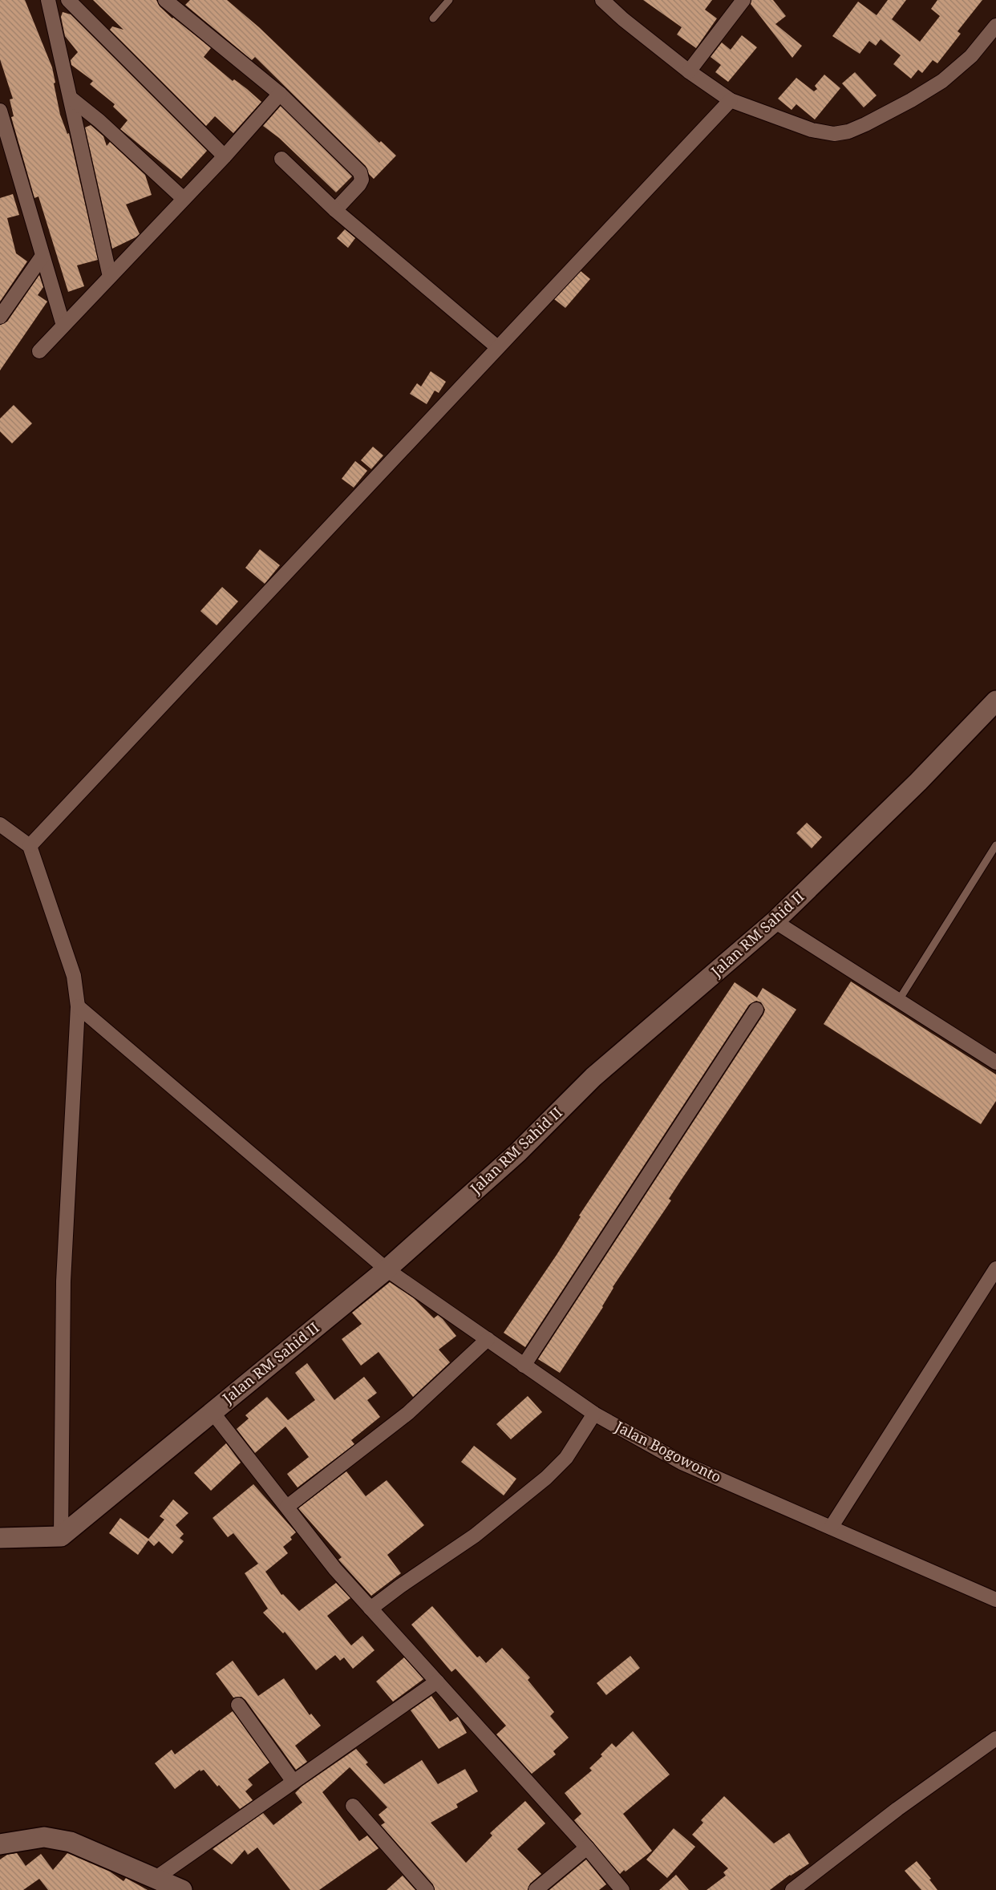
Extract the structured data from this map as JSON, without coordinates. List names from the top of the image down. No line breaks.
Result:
{"streets":{"street":["Jalan RM Sahid II","Jalan Bogowonto"]},"crossings":[["Jalan RM Sahid II","Jalan Bogowonto"]]}
